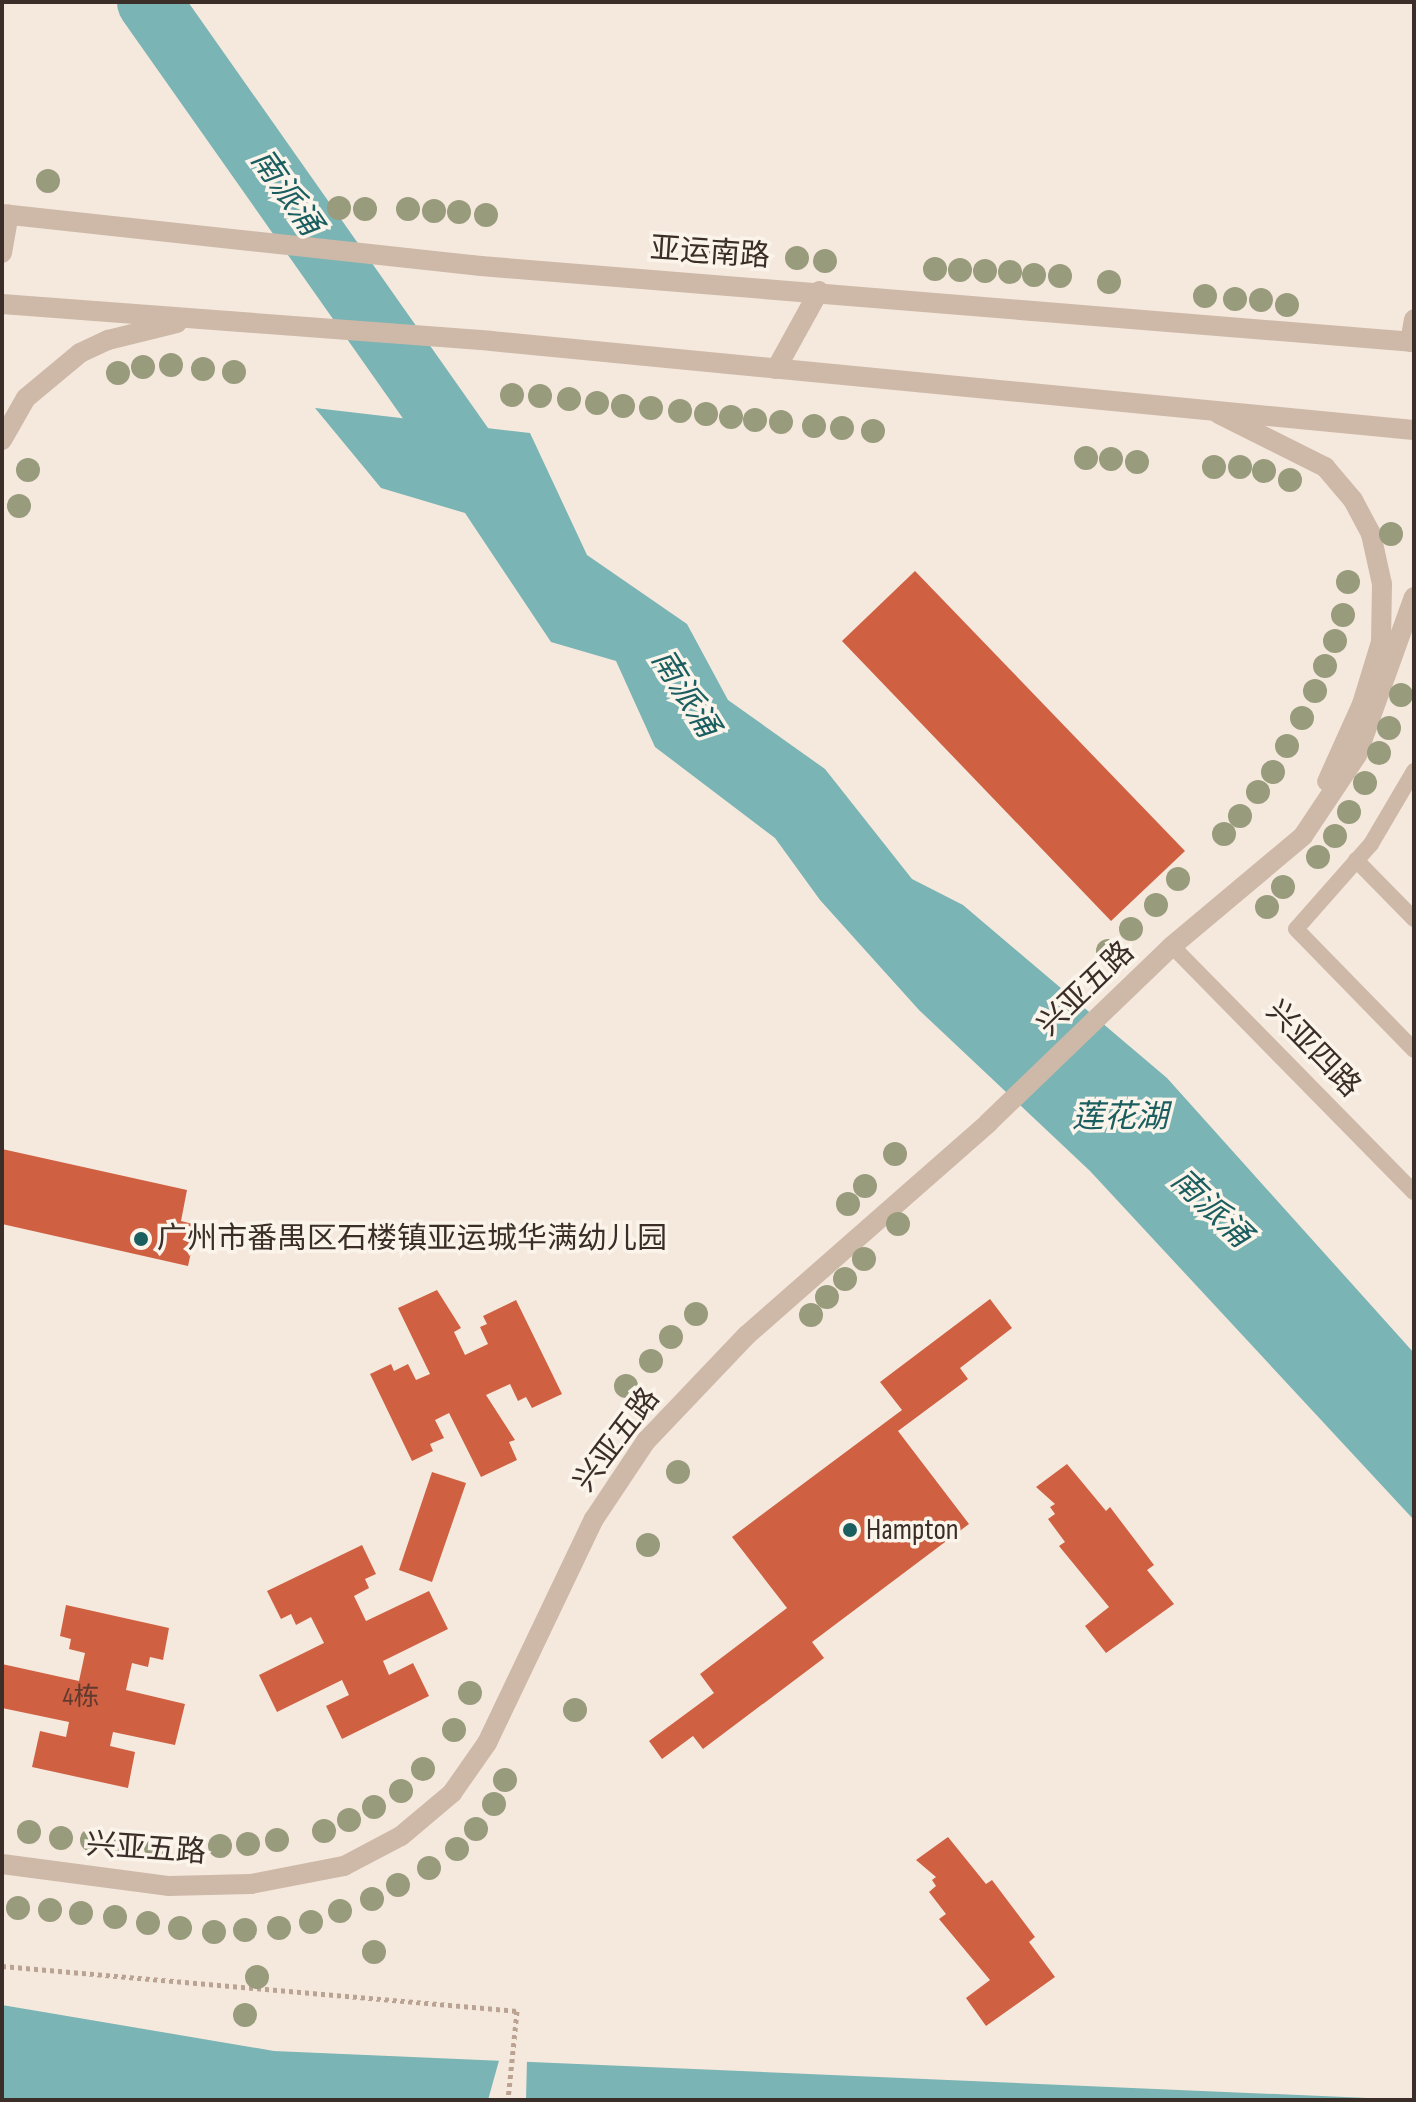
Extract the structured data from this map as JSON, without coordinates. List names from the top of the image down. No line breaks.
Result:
{"streets":{"street":["亚运南路","兴亚五路"],"lane":["兴亚四路"]},"crossings":[["兴亚五路","兴亚四路"]],"water":["南派涌","莲花湖"],"places":["广州市番禺区石楼镇亚运城华满幼儿园","Hampton"],"house_numbers":["4栋"]}
